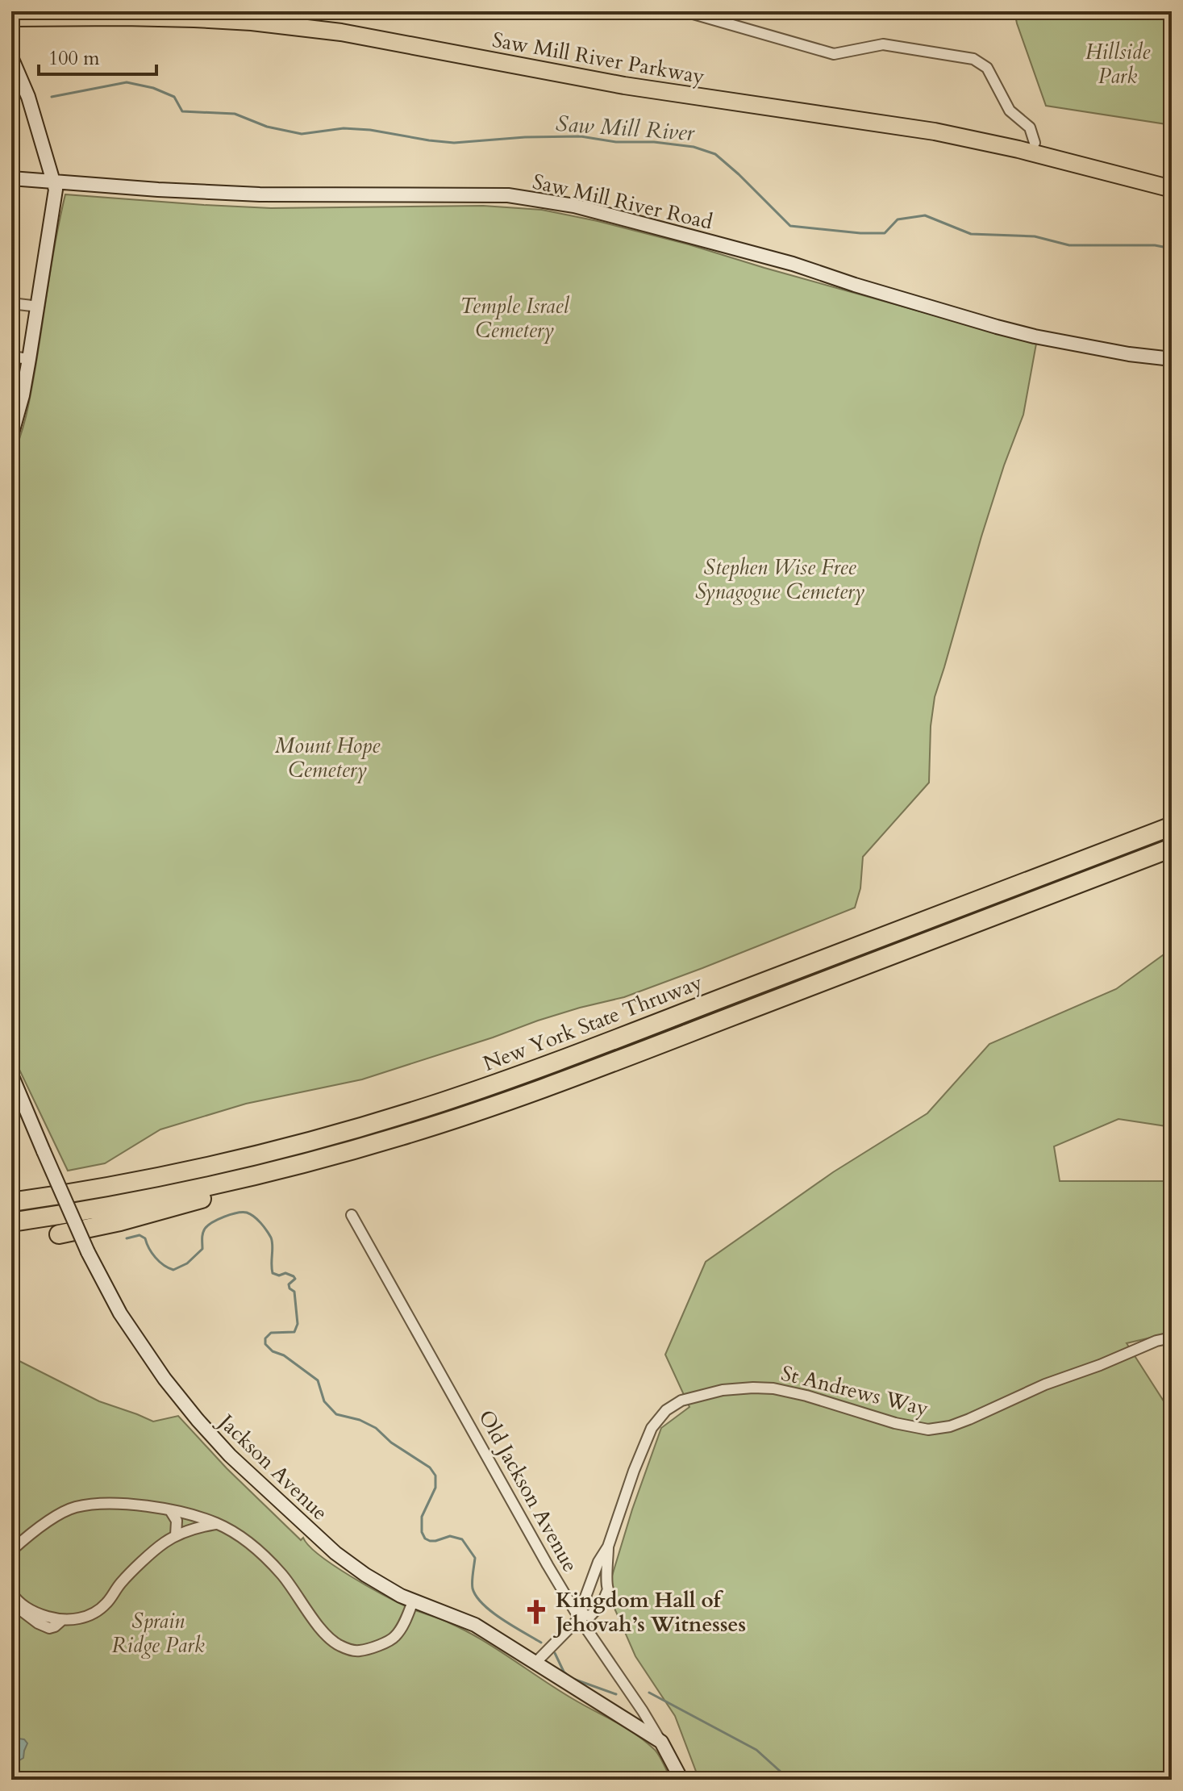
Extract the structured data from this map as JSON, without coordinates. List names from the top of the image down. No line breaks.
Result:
{"streets":{"highway":["Saw Mill River Parkway","New York State Thruway"],"main road":["Saw Mill River Road","Jackson Avenue","Old Jackson Avenue"],"street":["St Andrews Way"]},"crossings":[["St Andrews Way","Old Jackson Avenue"],["Jackson Avenue","Old Jackson Avenue"]],"water":["Saw Mill River"],"parks":["Hillside Park","Temple Israel Cemetery","Stephen Wise Free Synagogue Cemetery","Mount Hope Cemetery","Sprain Ridge Park"],"places":{"church":["Kingdom Hall of Jehovah’s Witnesses"]},"scale_bar":"100 m"}
